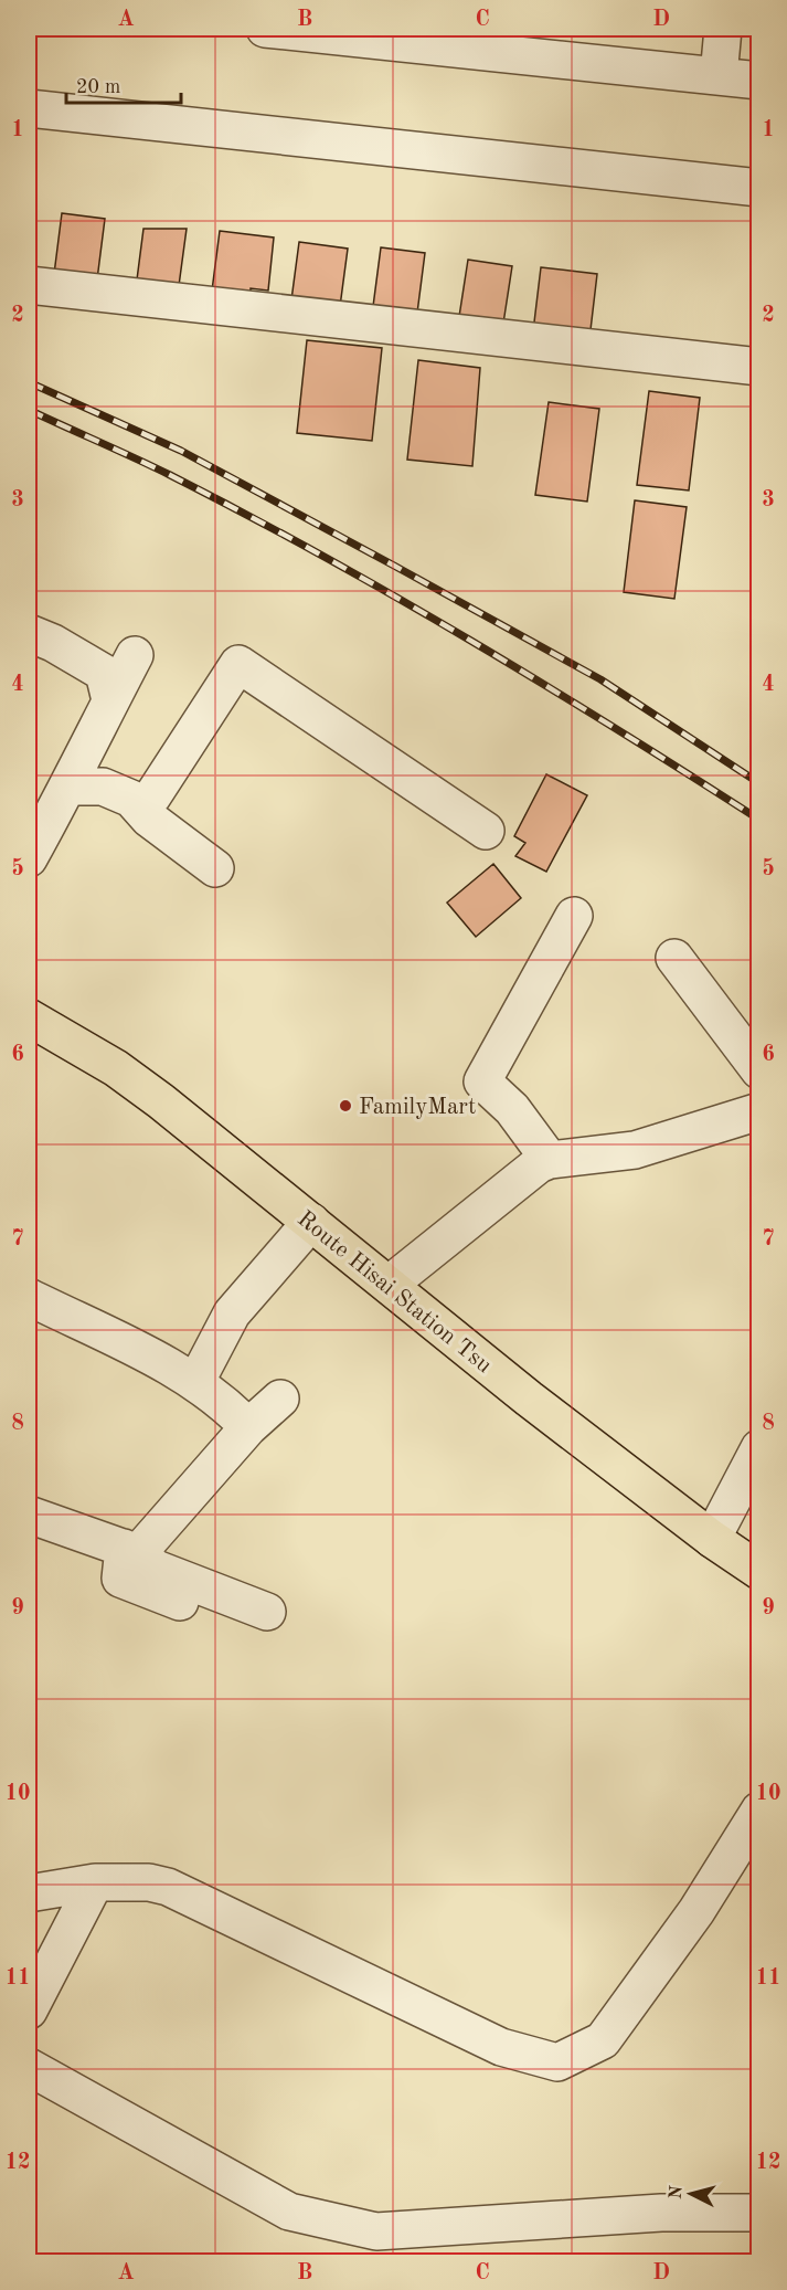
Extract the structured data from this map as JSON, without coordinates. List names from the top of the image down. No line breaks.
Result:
{"streets":{"main road":["Route Hisai Station Tsu"]},"places":["FamilyMart"],"scale_bar":"20 m","north":"left","grid":{"columns":["A","B","C","D"],"rows":["1","2","3","4","5","6","7","8","9","10","11","12"]}}
